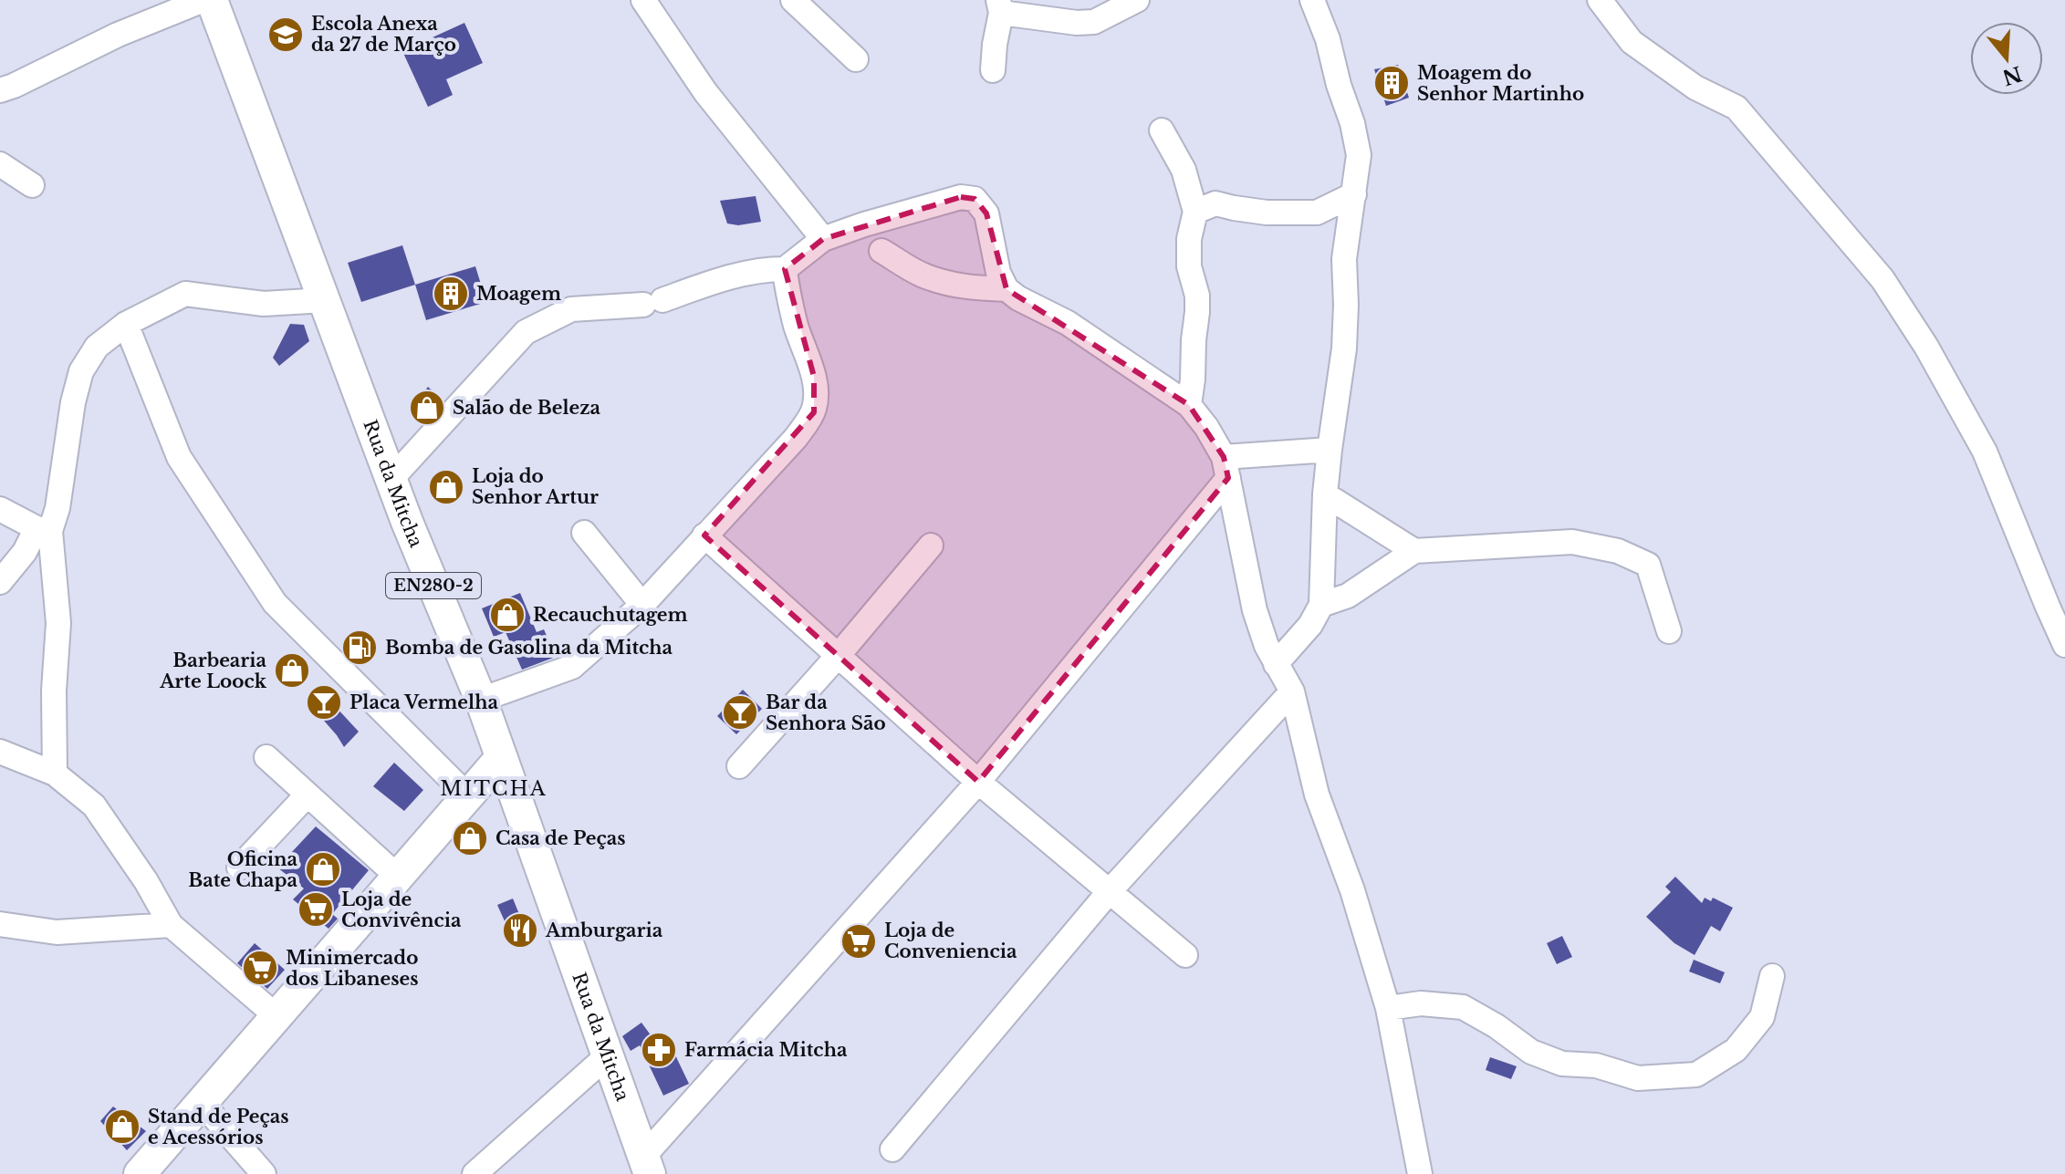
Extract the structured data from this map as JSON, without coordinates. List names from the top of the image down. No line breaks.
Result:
{"streets":{"main road":["Rua da Mitcha","EN280-2"]},"districts":["MITCHA"],"places":{"school or university":["Escola Anexa da 27 de Março"],"building":["Moagem do Senhor Martinho","Moagem"],"shop":["Salão de Beleza","Loja do Senhor Artur","Recauchutagem","Barbearia Arte Loock","Casa de Peças","Oficina Bate Chapa","Stand de Peças e Acessórios"],"fuel station":["Bomba de Gasolina da Mitcha"],"bar":["Placa Vermelha","Bar da Senhora São"],"supermarket":["Loja de Convivência","Loja de Conveniencia","Minimercado dos Libaneses"],"restaurant":["Amburgaria"],"pharmacy":["Farmácia Mitcha"]},"north":"bottom"}
